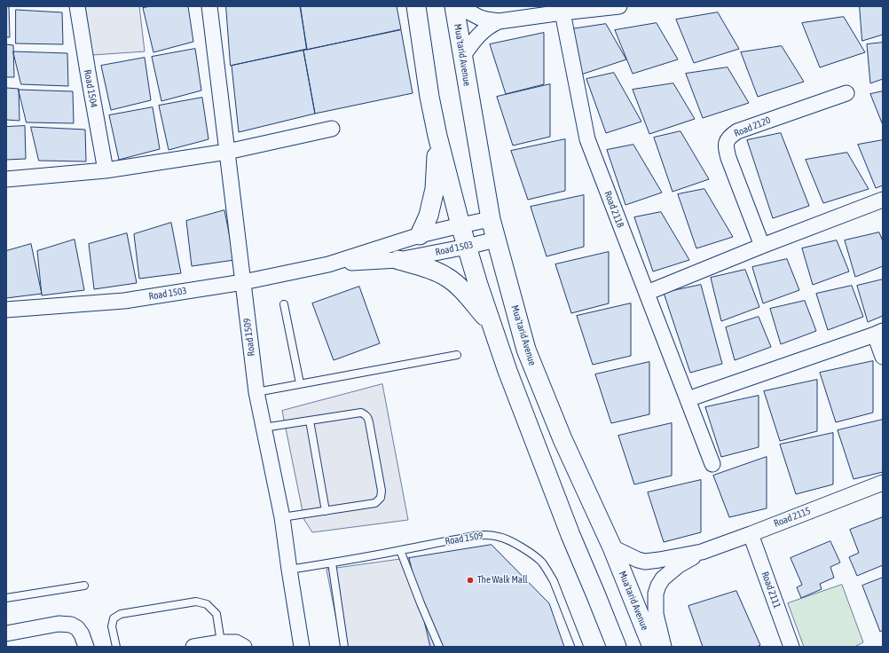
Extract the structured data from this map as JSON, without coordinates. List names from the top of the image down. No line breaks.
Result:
{"streets":{"street":["Mua'tarid Avenue","Road 1504","Road 2120","Road 2118","Road 1503","Road 1509","Road 2115","Road 2111"]},"crossings":[["Mua'tarid Avenue","Road 1503"],["Mua'tarid Avenue","Road 2115"],["Road 1503","Road 1509"],["Road 2115","Road 2111"]],"places":["The Walk Mall"]}
